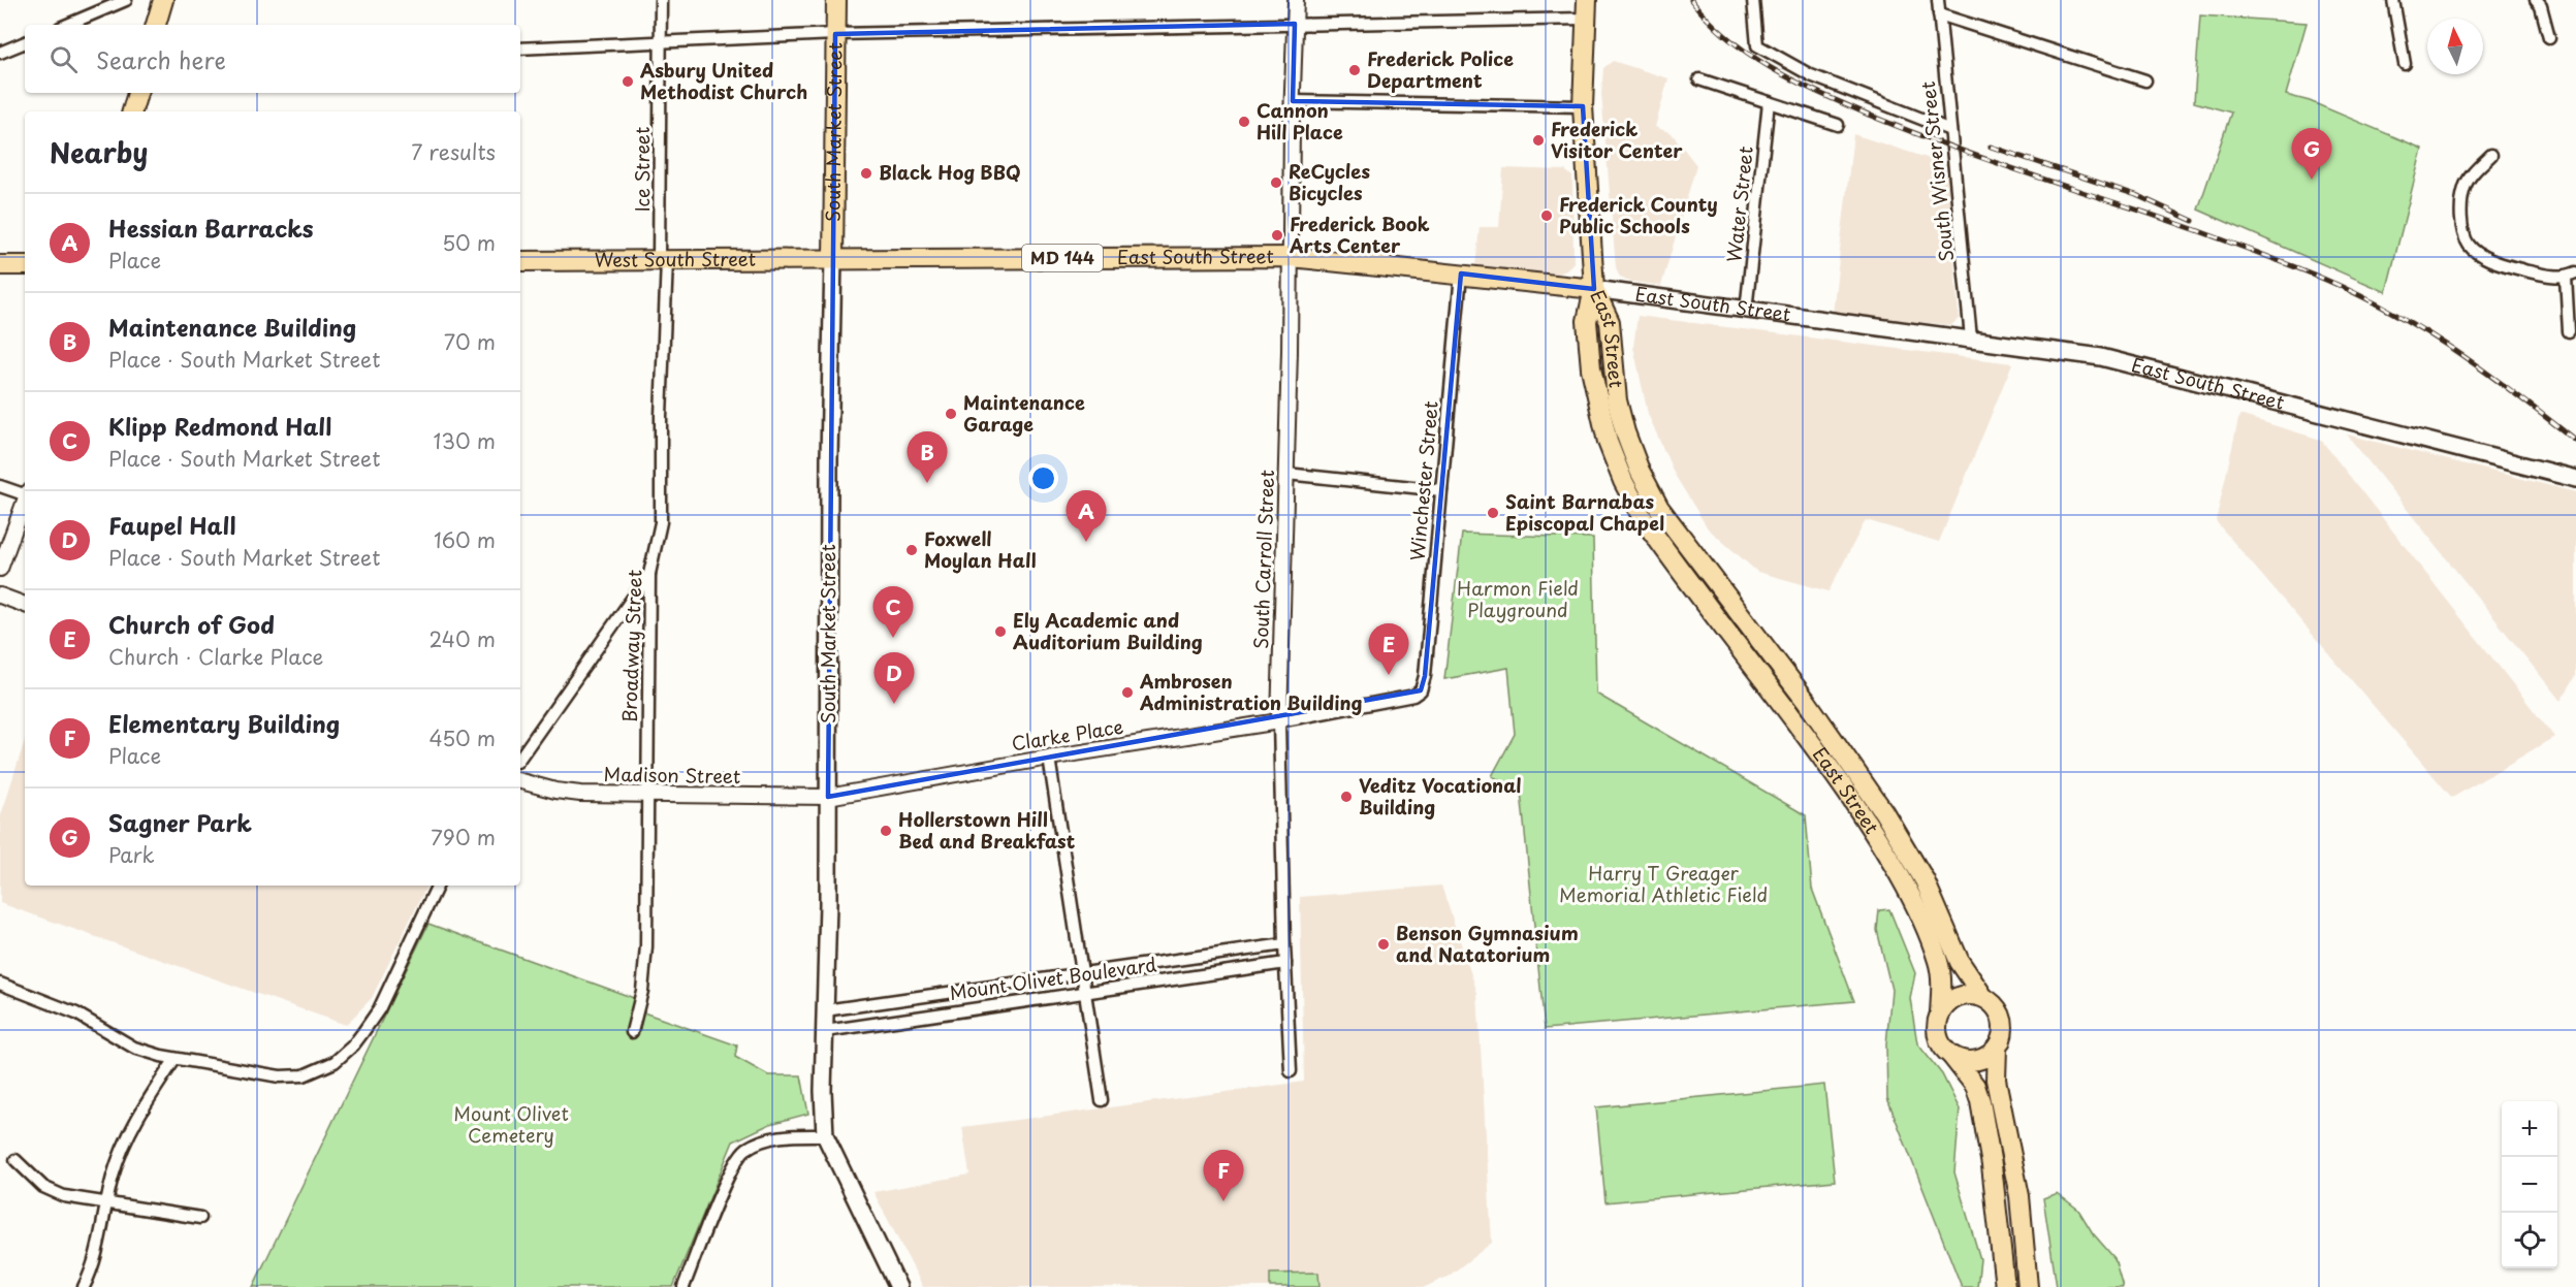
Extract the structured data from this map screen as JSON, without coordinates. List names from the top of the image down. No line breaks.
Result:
{"streets":{"main road":["South Market Street","East South Street","MD 144","West South Street","East Street"],"street":["Ice Street","South Wisner Street","Water Street","Winchester Street","South Carroll Street","Broadway Street","Clarke Place","Madison Street","Mount Olivet Boulevard"]},"crossings":[["South Market Street","East South Street"],["South Market Street","West South Street"],["South Market Street","Clarke Place"],["South Market Street","Madison Street"],["South Market Street","Mount Olivet Boulevard"],["Ice Street","West South Street"],["Ice Street","Broadway Street"],["South Wisner Street","East South Street"],["Water Street","East South Street"],["East South Street","West South Street"],["East South Street","East Street"],["East South Street","Winchester Street"],["East South Street","South Carroll Street"],["West South Street","Broadway Street"],["Winchester Street","Clarke Place"],["South Carroll Street","Clarke Place"],["South Carroll Street","Mount Olivet Boulevard"],["Broadway Street","Madison Street"],["Clarke Place","Madison Street"]],"parks":["Harmon Field Playground","Harry T Greager Memorial Athletic Field","Mount Olivet Cemetery"],"places":["Frederick Police Department","Asbury United Methodist Church","Cannon Hill Place","Frederick Visitor Center","Black Hog BBQ","ReCycles Bicycles","Frederick County Public Schools","Frederick Book Arts Center","Maintenance Garage","Saint Barnabas Episcopal Chapel","Foxwell Moylan Hall","Ely Academic and Auditorium Building","Ambrosen Administration Building","Veditz Vocational Building","Hollerstown Hill Bed and Breakfast","Benson Gymnasium and Natatorium"],"north":"top","page":{"search":"Search here","heading":["Nearby","7 results"],"pins":["G","B","A","C","E","D","F"],"list":[{"mark":"A","name":"Hessian Barracks","note":"Place","value":"50 m"},{"mark":"B","name":"Maintenance Building","note":"Place · South Market Street","value":"70 m"},{"mark":"C","name":"Klipp Redmond Hall","note":"Place · South Market Street","value":"130 m"},{"mark":"D","name":"Faupel Hall","note":"Place · South Market Street","value":"160 m"},{"mark":"E","name":"Church of God","note":"Church · Clarke Place","value":"240 m"},{"mark":"F","name":"Elementary Building","note":"Place","value":"450 m"},{"mark":"G","name":"Sagner Park","note":"Park","value":"790 m"}],"map_buttons":["+","−"]}}
